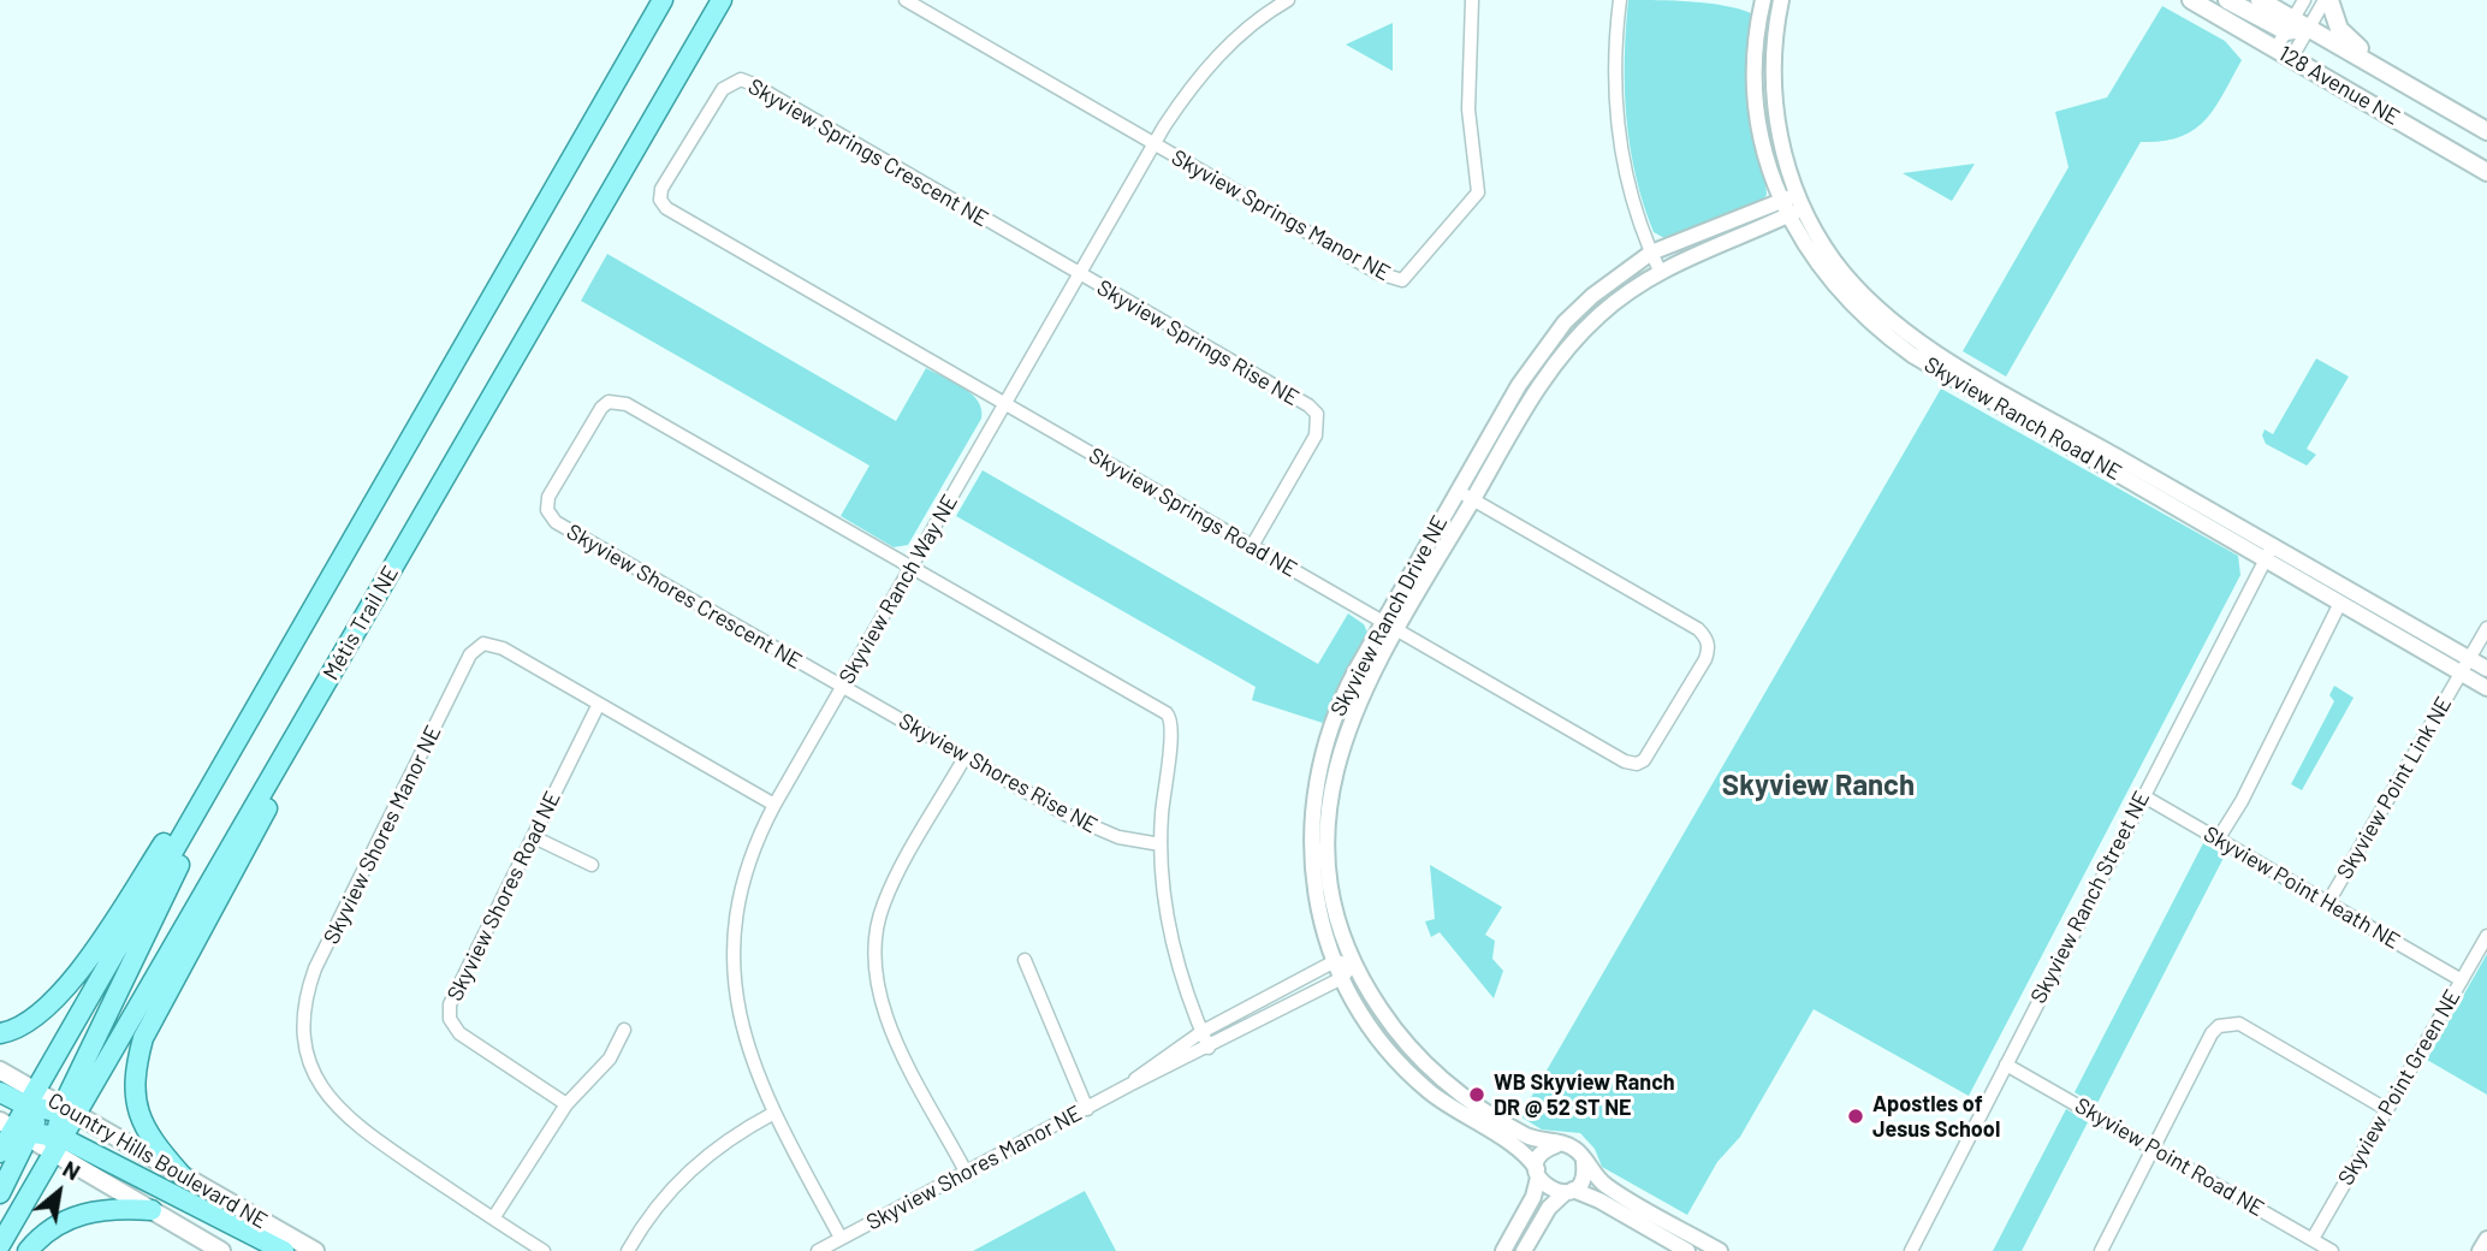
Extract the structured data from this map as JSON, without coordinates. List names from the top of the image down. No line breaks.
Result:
{"streets":{"main road":["128 Avenue NE","Métis Trail NE","Country Hills Boulevard NE"],"street":["Skyview Springs Crescent NE","Skyview Springs Manor NE","Skyview Springs Rise NE","Skyview Ranch Road NE","Skyview Springs Road NE","Skyview Ranch Way NE","Skyview Shores Crescent NE","Skyview Ranch Drive NE","Skyview Shores Rise NE","Skyview Point Link NE","Skyview Shores Manor NE","Skyview Point Heath NE","Skyview Shores Road NE","Skyview Ranch Street NE","Skyview Point Green NE","Skyview Point Road NE"]},"crossings":[["Skyview Springs Crescent NE","Skyview Springs Rise NE"],["Skyview Springs Crescent NE","Skyview Springs Road NE"],["Skyview Springs Crescent NE","Skyview Ranch Way NE"],["Skyview Springs Manor NE","Skyview Ranch Way NE"],["Skyview Springs Rise NE","Skyview Springs Road NE"],["Skyview Springs Rise NE","Skyview Ranch Way NE"],["Skyview Ranch Road NE","Skyview Ranch Drive NE"],["Skyview Ranch Road NE","Skyview Point Link NE"],["Skyview Ranch Road NE","Skyview Ranch Street NE"],["Skyview Springs Road NE","Skyview Ranch Way NE"],["Skyview Springs Road NE","Skyview Ranch Drive NE"],["Skyview Ranch Way NE","Skyview Shores Crescent NE"],["Skyview Ranch Way NE","Skyview Shores Rise NE"],["Skyview Ranch Way NE","Skyview Shores Manor NE"],["Skyview Shores Crescent NE","Skyview Shores Rise NE"],["Skyview Ranch Drive NE","Skyview Shores Manor NE"],["Métis Trail NE","Country Hills Boulevard NE"],["Skyview Point Link NE","Skyview Point Heath NE"],["Skyview Shores Manor NE","Skyview Shores Road NE"],["Skyview Point Heath NE","Skyview Ranch Street NE"],["Skyview Point Heath NE","Skyview Point Green NE"],["Skyview Ranch Street NE","Skyview Point Road NE"],["Skyview Point Green NE","Skyview Point Road NE"]],"districts":["Skyview Ranch"],"places":["WB Skyview Ranch DR @ 52 ST NE","Apostles of Jesus School"],"north":"top right"}
